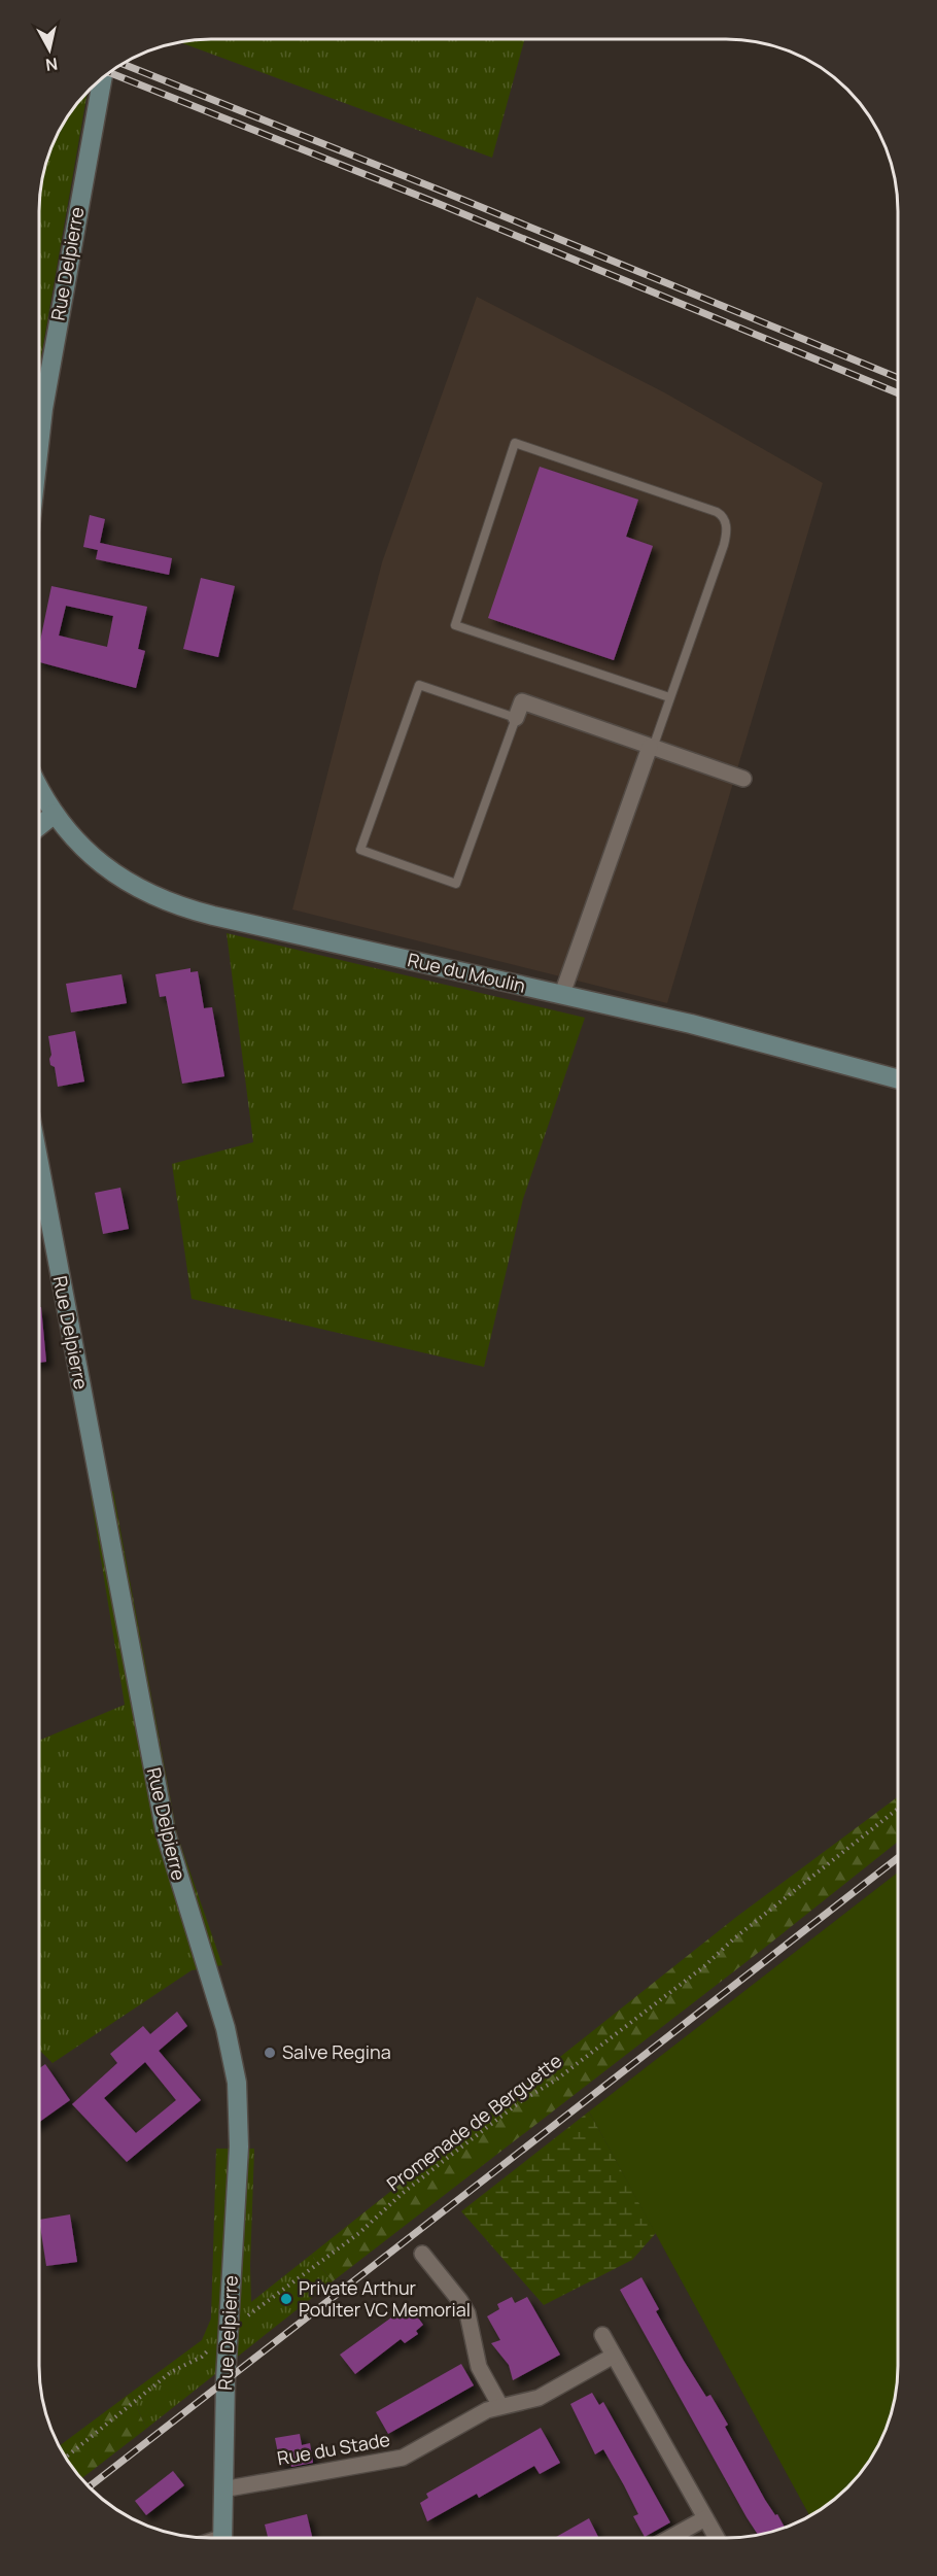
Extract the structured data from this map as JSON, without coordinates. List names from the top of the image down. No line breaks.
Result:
{"streets":{"street":["Rue Delpierre","Rue du Moulin","Rue du Stade"],"path":["Promenade de Berguette"]},"crossings":[["Rue Delpierre","Promenade de Berguette"],["Rue Delpierre","Rue du Stade"]],"places":["Salve Regina","Private Arthur Poulter VC Memorial"],"north":"bottom"}
